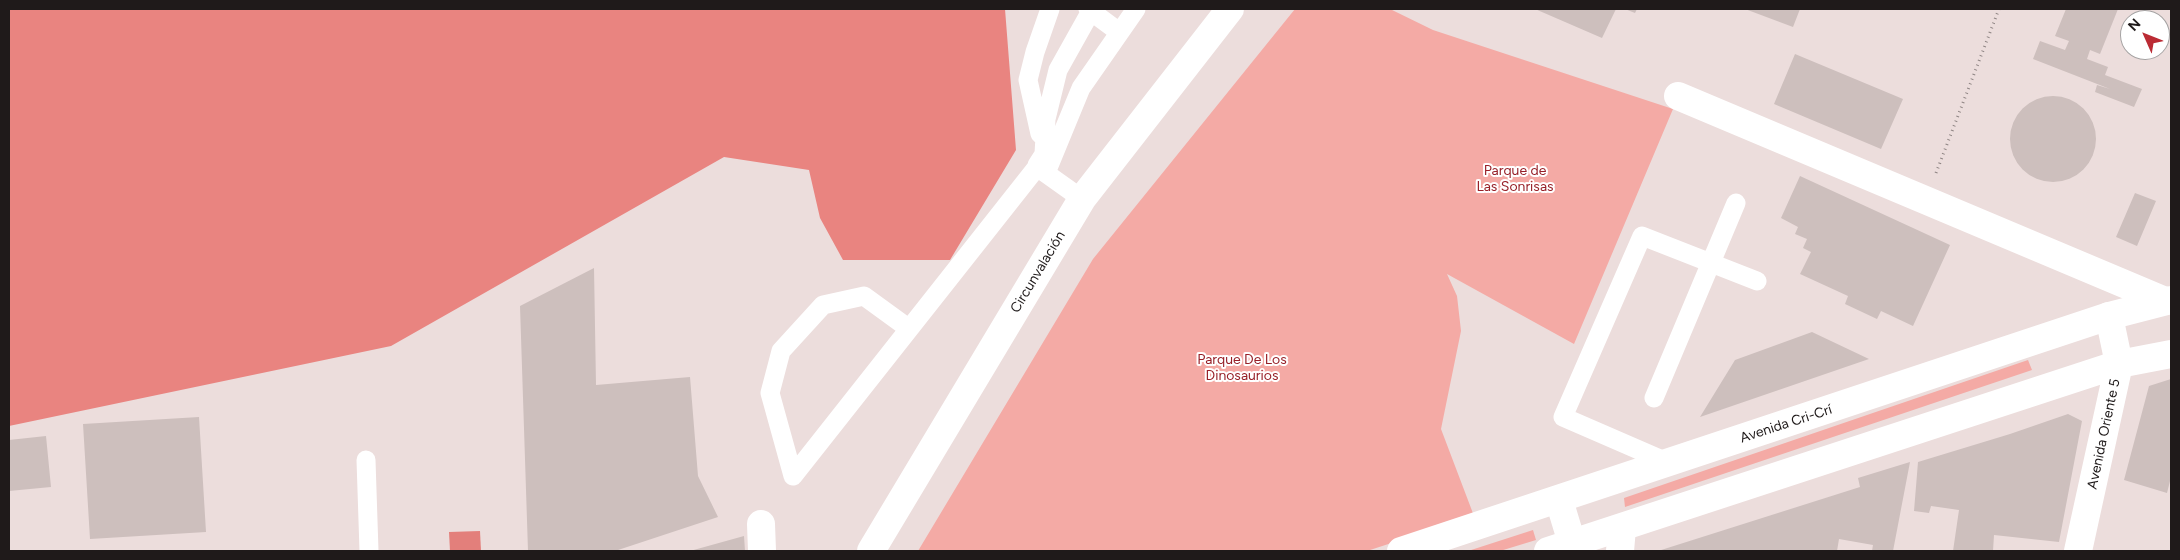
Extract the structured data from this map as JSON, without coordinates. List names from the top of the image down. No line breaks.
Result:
{"streets":{"main road":["Circunvalación","Avenida Cri-Crí","Avenida Oriente 5"]},"crossings":[["Avenida Cri-Crí","Avenida Oriente 5"]],"parks":["Parque de Las Sonrisas","Parque De Los Dinosaurios"],"north":"top left"}
